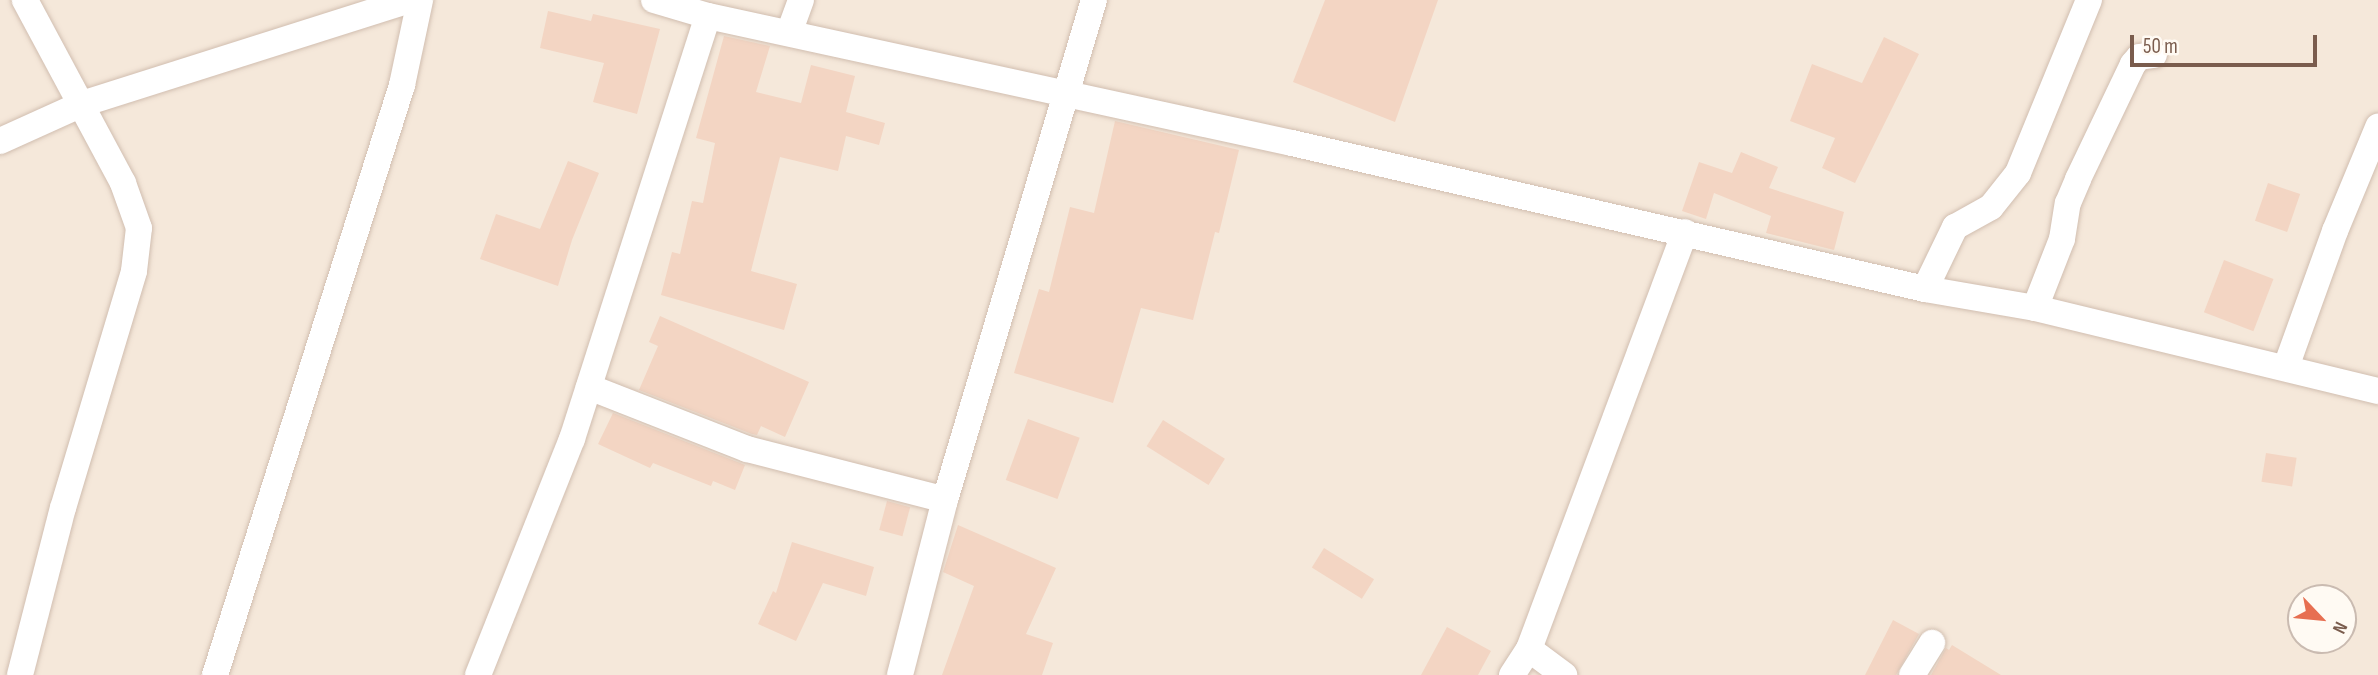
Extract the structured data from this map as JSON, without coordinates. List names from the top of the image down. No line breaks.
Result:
{"scale_bar":"50 m","north":"bottom right"}
